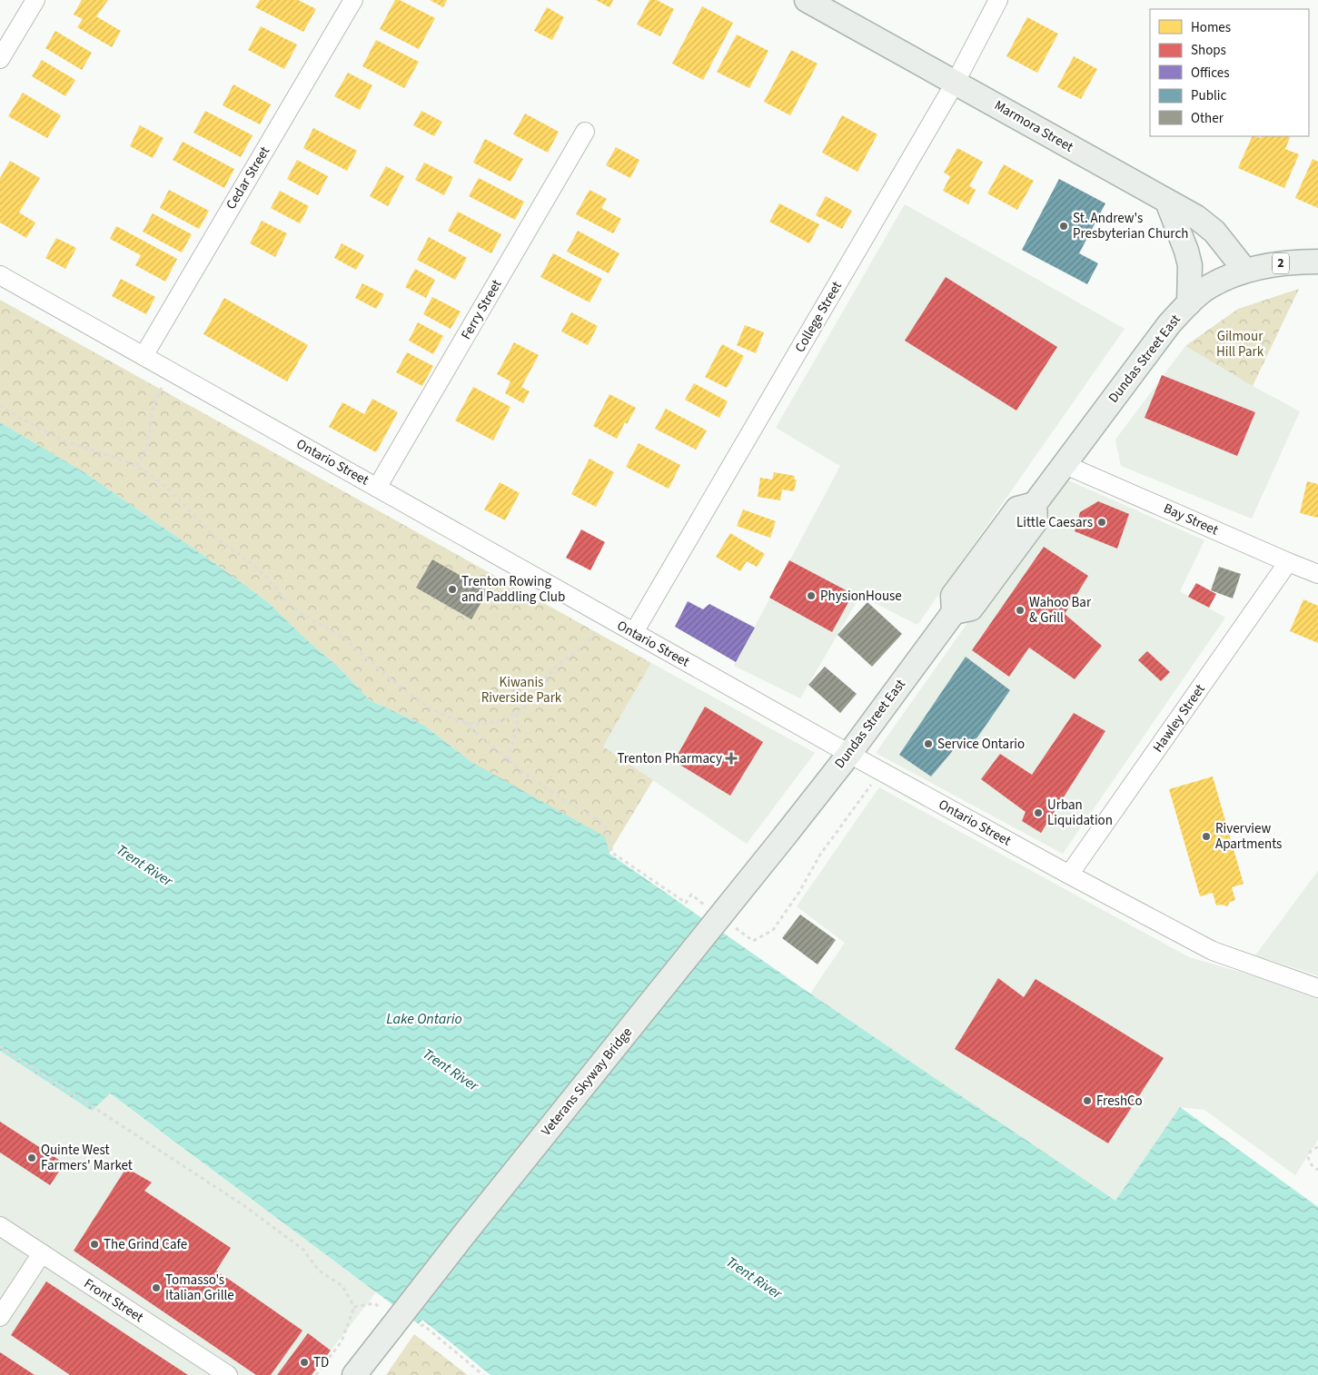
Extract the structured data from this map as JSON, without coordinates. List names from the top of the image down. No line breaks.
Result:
{"streets":{"main road":["Marmora Street","2","Dundas Street East","Veterans Skyway Bridge"],"street":["Cedar Street","Ferry Street","College Street","Ontario Street","Bay Street","Hawley Street","Front Street"]},"crossings":[["Marmora Street","College Street"],["Marmora Street","Dundas Street East"],["Cedar Street","Ontario Street"],["Ferry Street","Ontario Street"],["College Street","Ontario Street"],["Dundas Street East","Ontario Street"],["Dundas Street East","Bay Street"],["Dundas Street East","Veterans Skyway Bridge"],["Ontario Street","Hawley Street"],["Bay Street","Hawley Street"]],"water":["Trent River","Lake Ontario"],"parks":["Gilmour Hill Park","Kiwanis Riverside Park"],"places":{"other":["St. Andrew's Presbyterian Church","Little Caesars","Trenton Rowing and Paddling Club","PhysionHouse","Wahoo Bar & Grill","Service Ontario","Urban Liquidation","Riverview Apartments","FreshCo","Quinte West Farmers' Market","The Grind Cafe","Tomasso's Italian Grille","TD"],"health":["Trenton Pharmacy"]},"legend":["Homes","Shops","Offices","Public","Other"]}
